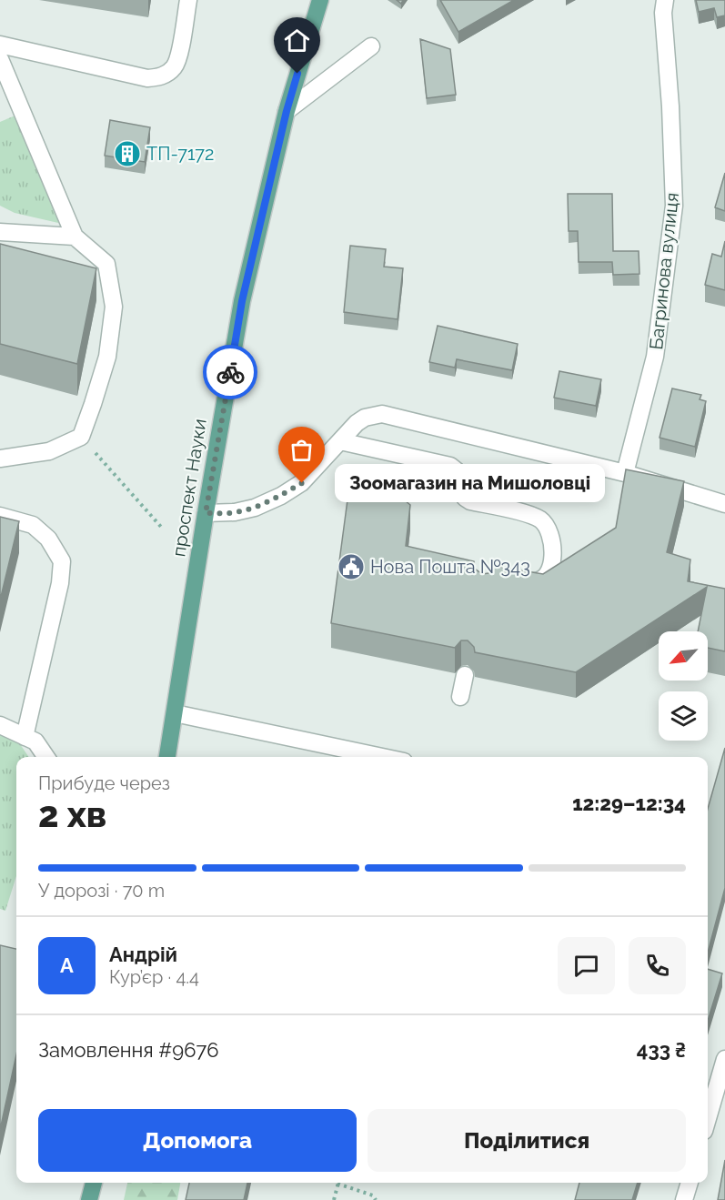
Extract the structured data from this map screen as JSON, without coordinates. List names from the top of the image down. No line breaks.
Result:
{"streets":{"main road":["проспект Науки"],"street":["Багринова вулиця"]},"places":{"building":["ТП-7172"],"other":["Зоомагазин на Мишоловці"],"public building":["Нова Пошта №343"]},"north":"bottom left","page":{"bubble":"Зоомагазин на Мишоловці","heading":["2 хв","Прибуде через","12:29–12:34"],"panel":["Андрій","Кур’єр · 4.4","Замовлення #9676","433 ₴"],"bar":"У дорозі · 70 m","round":"А","buttons":["Допомога","Поділитися"]}}
